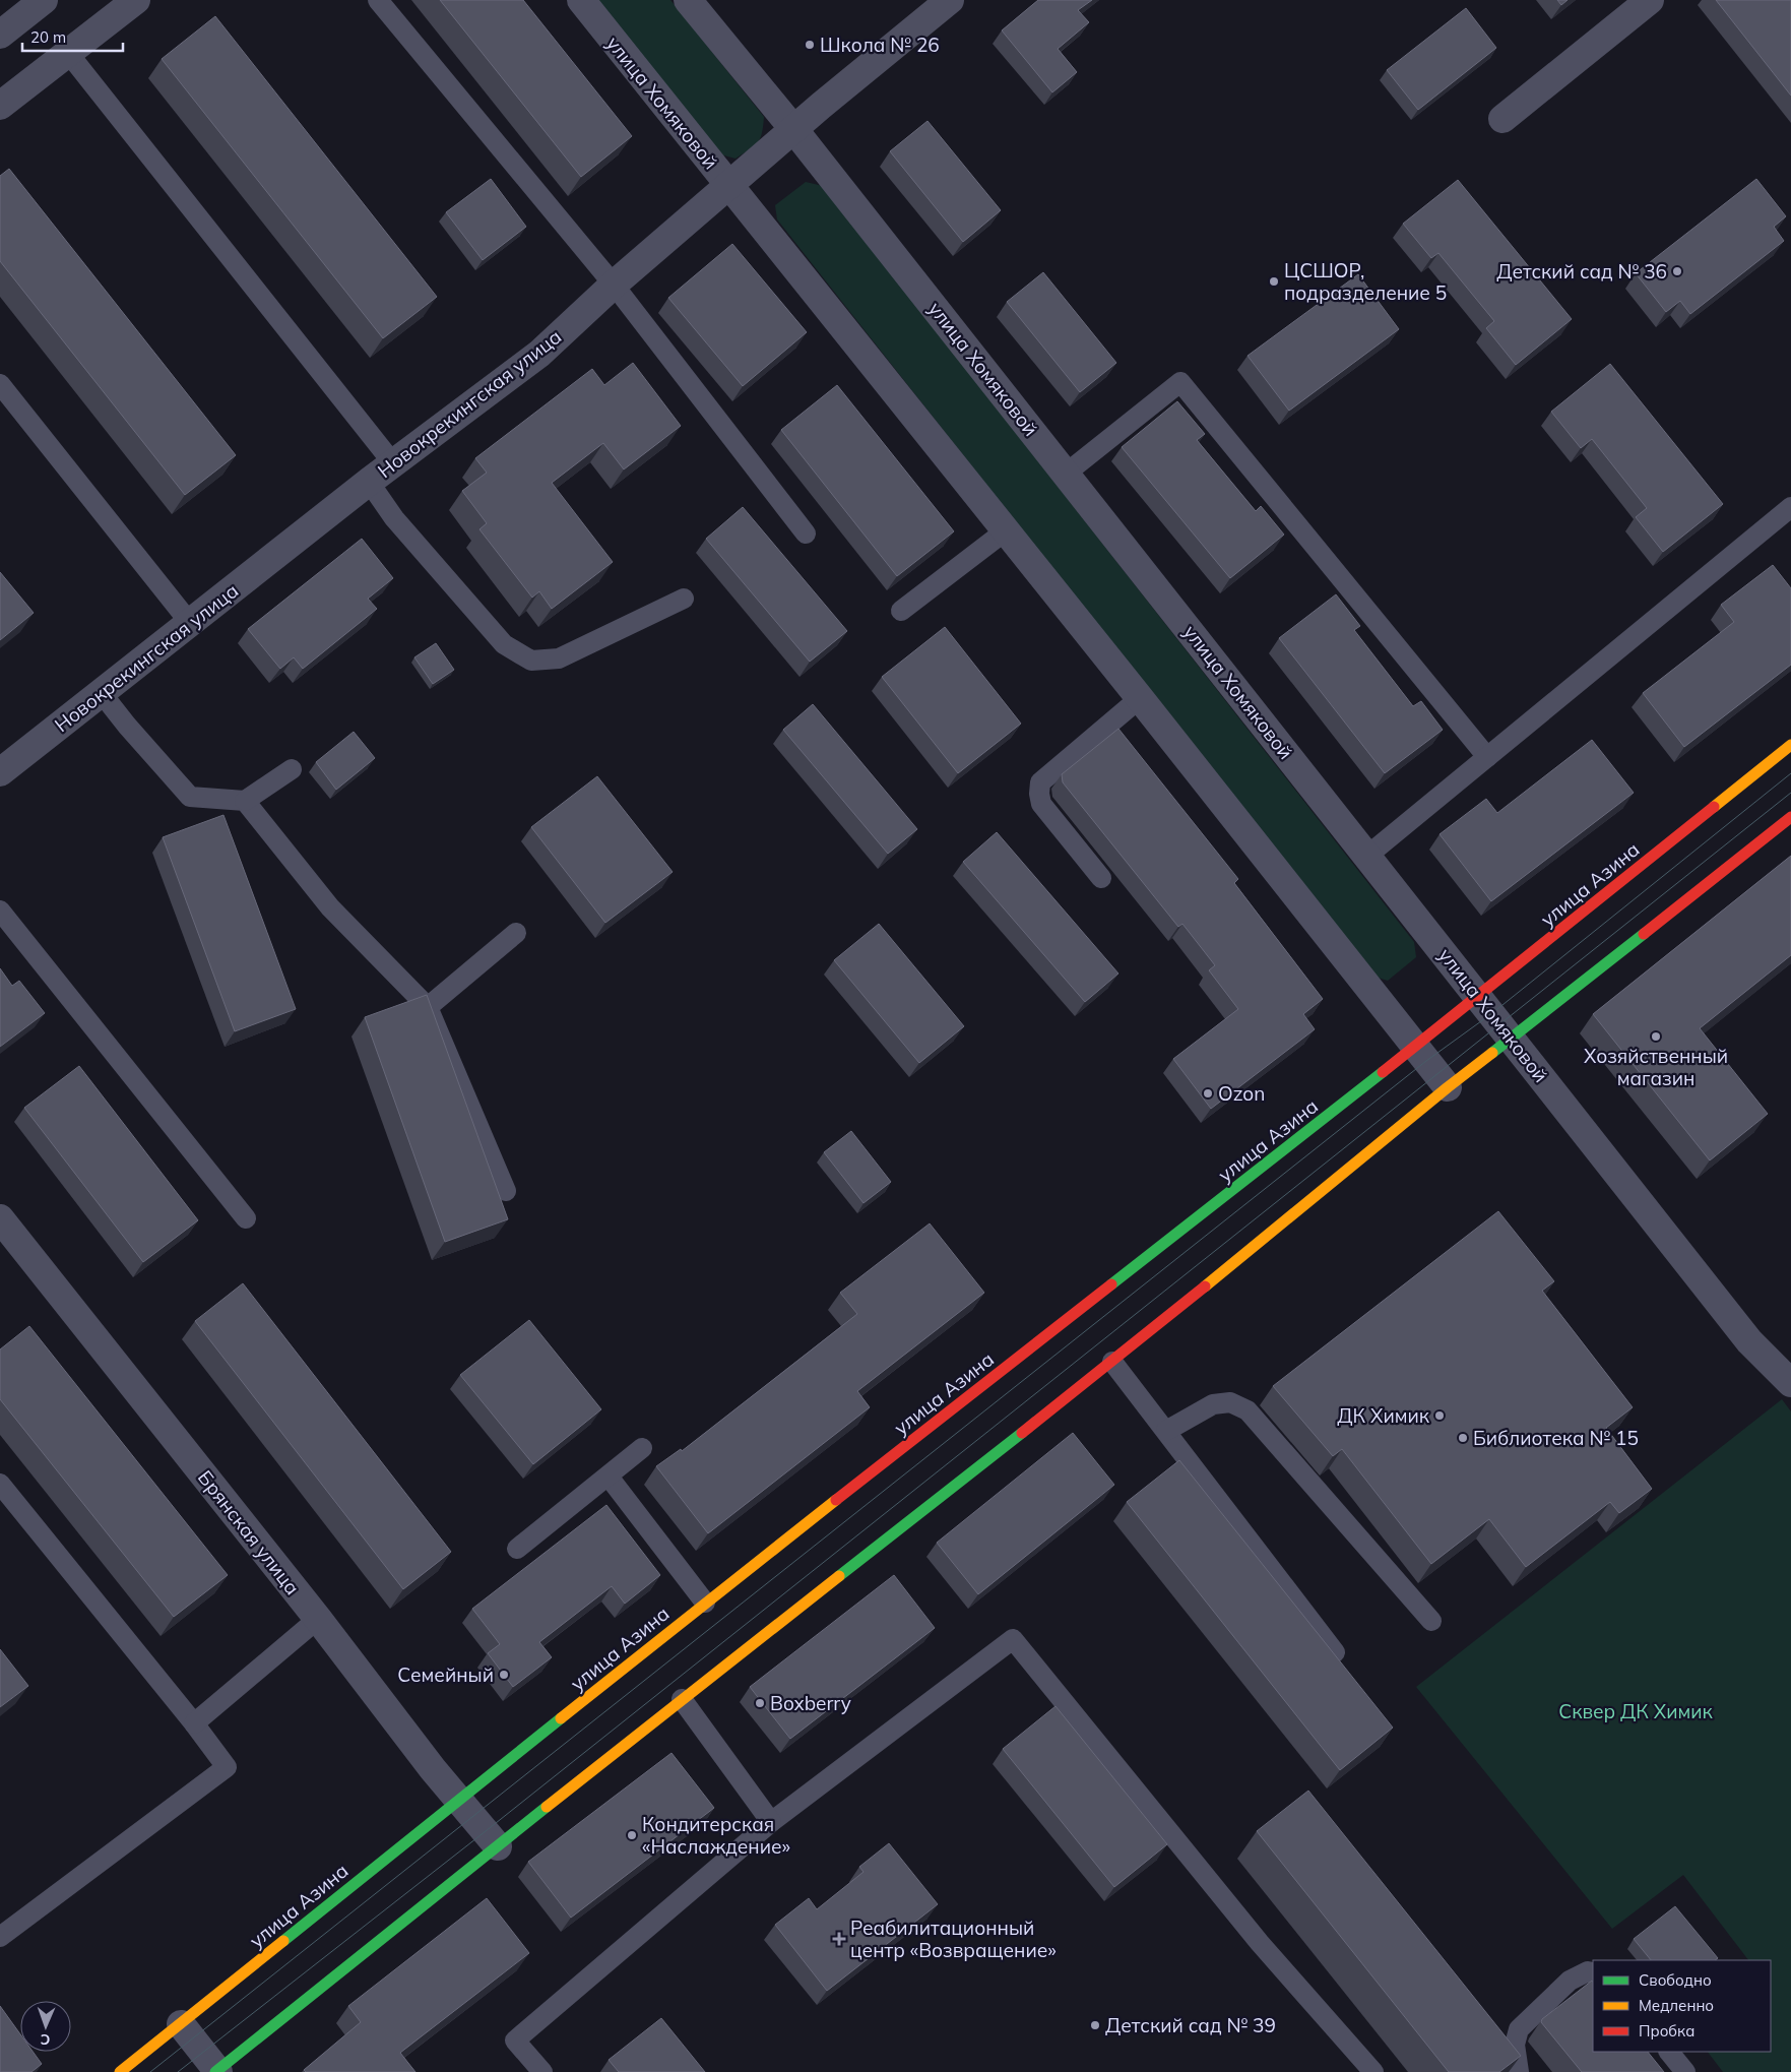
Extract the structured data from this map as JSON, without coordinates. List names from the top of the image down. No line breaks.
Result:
{"streets":{"main road":["улица Азина"],"street":["улица Хомяковой","Новокрекингская улица","Брянская улица"]},"crossings":[["улица Хомяковой","Новокрекингская улица"],["улица Хомяковой","улица Азина"],["улица Азина","Брянская улица"]],"parks":["Сквер ДК Химик"],"places":{"other":["Школа № 26","Детский сад № 36","ЦСШОР, подразделение 5","Хозяйственный магазин","Ozon","ДК Химик","Библиотека № 15","Семейный","Boxberry","Кондитерская «Наслаждение»","Детский сад № 39"],"health":["Реабилитационный центр «Возвращение»"]},"legend":["Свободно","Медленно","Пробка"],"scale_bar":"20 m","north":"bottom"}
